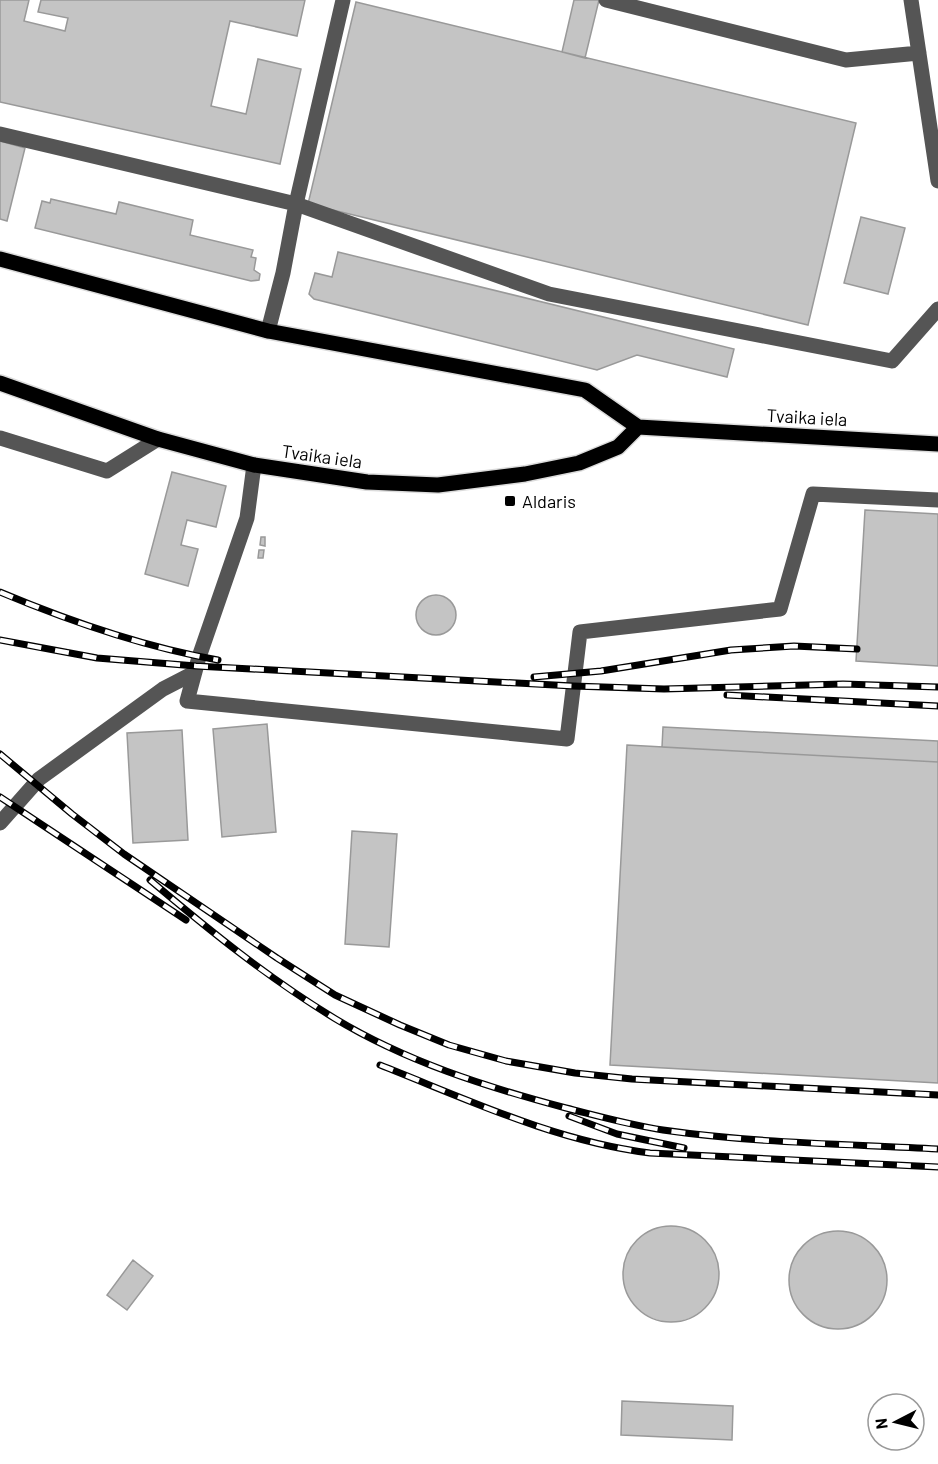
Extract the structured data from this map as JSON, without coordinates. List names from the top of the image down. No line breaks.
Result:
{"streets":{"main road":["Tvaika iela"]},"places":{"transit":["Aldaris"]},"north":"left"}
